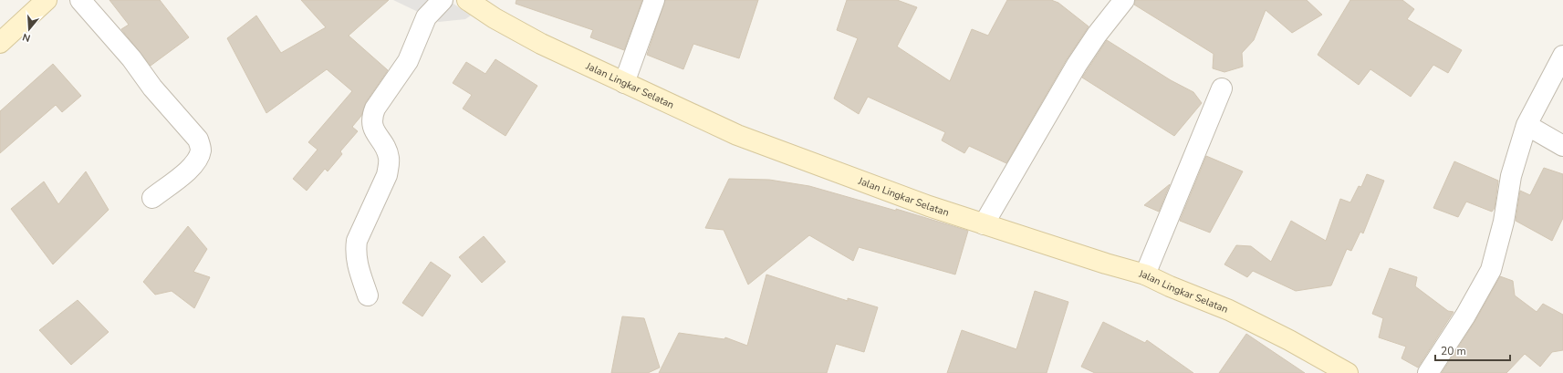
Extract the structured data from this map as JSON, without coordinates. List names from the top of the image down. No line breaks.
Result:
{"streets":{"street":["Jalan Lingkar Selatan"]},"scale_bar":"20 m","north":"bottom"}
